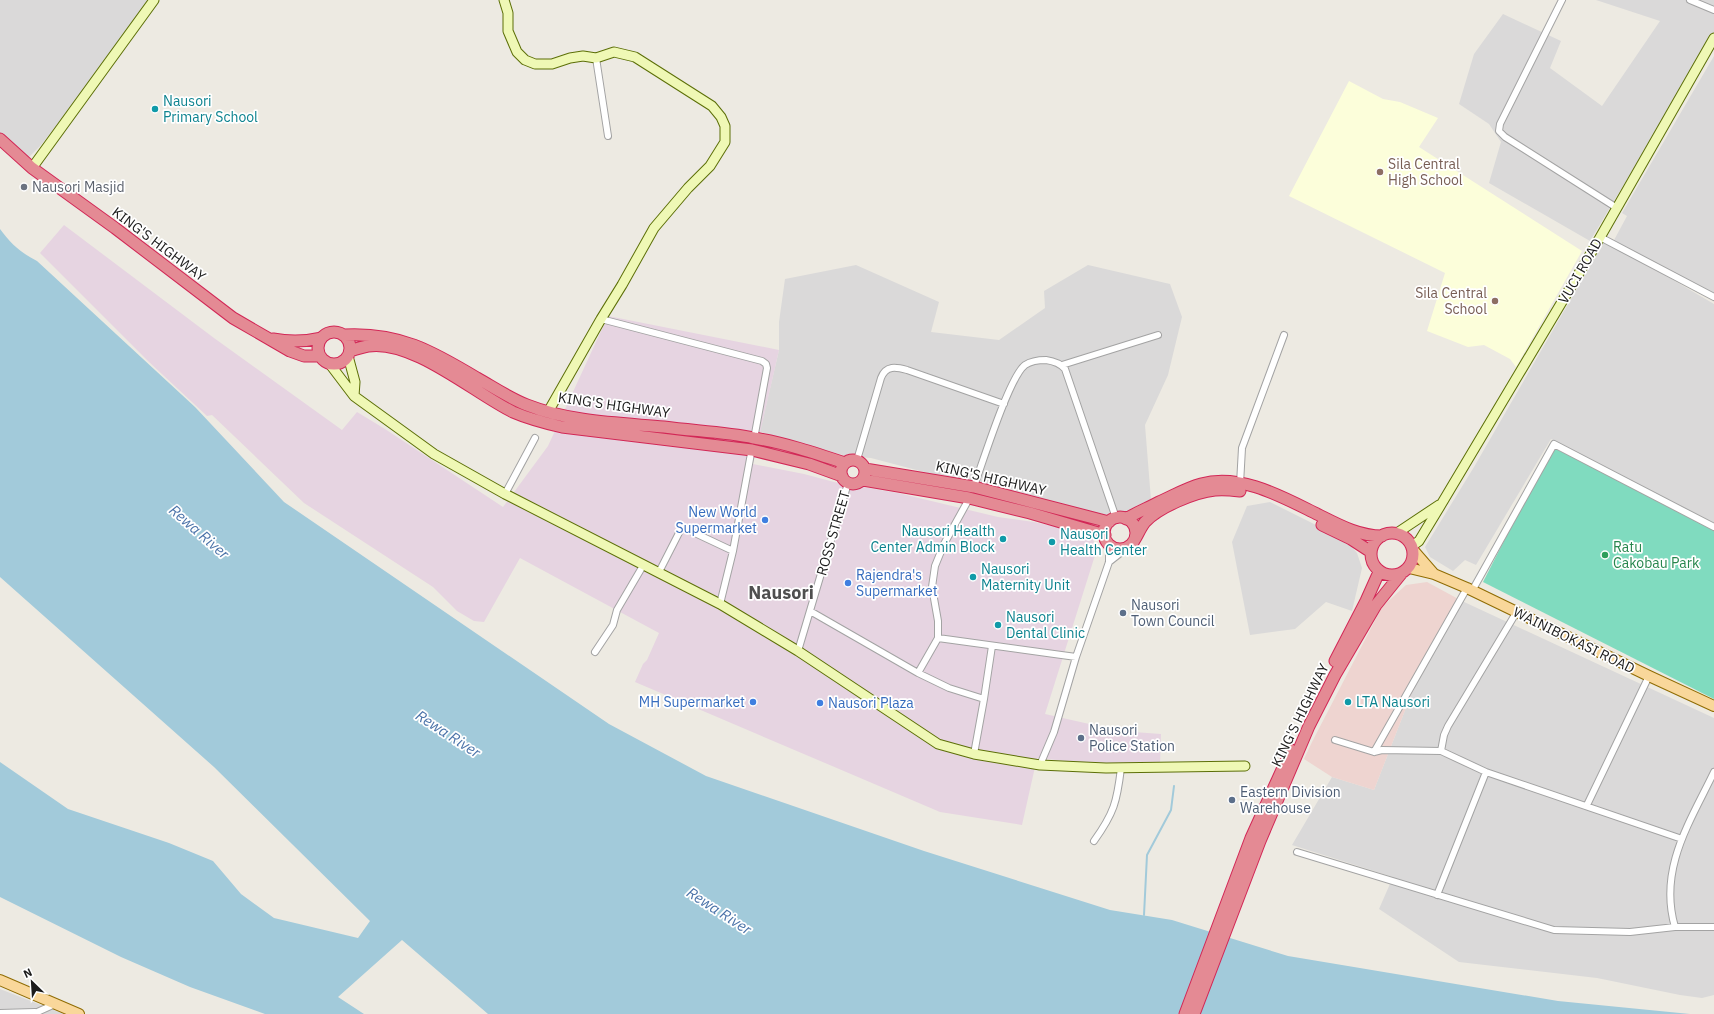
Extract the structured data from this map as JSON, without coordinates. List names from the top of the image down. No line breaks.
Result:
{"streets":{"highway":["KING'S HIGHWAY"],"main road":["WAINIBOKASI ROAD"],"street":["VUCI ROAD","ROSS STREET"]},"crossings":[["KING'S HIGHWAY","VUCI ROAD"],["KING'S HIGHWAY","ROSS STREET"],["KING'S HIGHWAY","WAINIBOKASI ROAD"],["VUCI ROAD","WAINIBOKASI ROAD"]],"districts":["Nausori"],"water":["Rewa River"],"places":["Nausori Primary School","Sila Central High School","Nausori Masjid","Sila Central School","New World Supermarket","Nausori Health Center Admin Block","Nausori Health Center","Ratu Cakobau Park","Nausori Maternity Unit","Rajendra's Supermarket","Nausori Town Council","Nausori Dental Clinic","MH Supermarket","LTA Nausori","Nausori Plaza","Nausori Police Station","Eastern Division Warehouse"],"north":"top left"}
